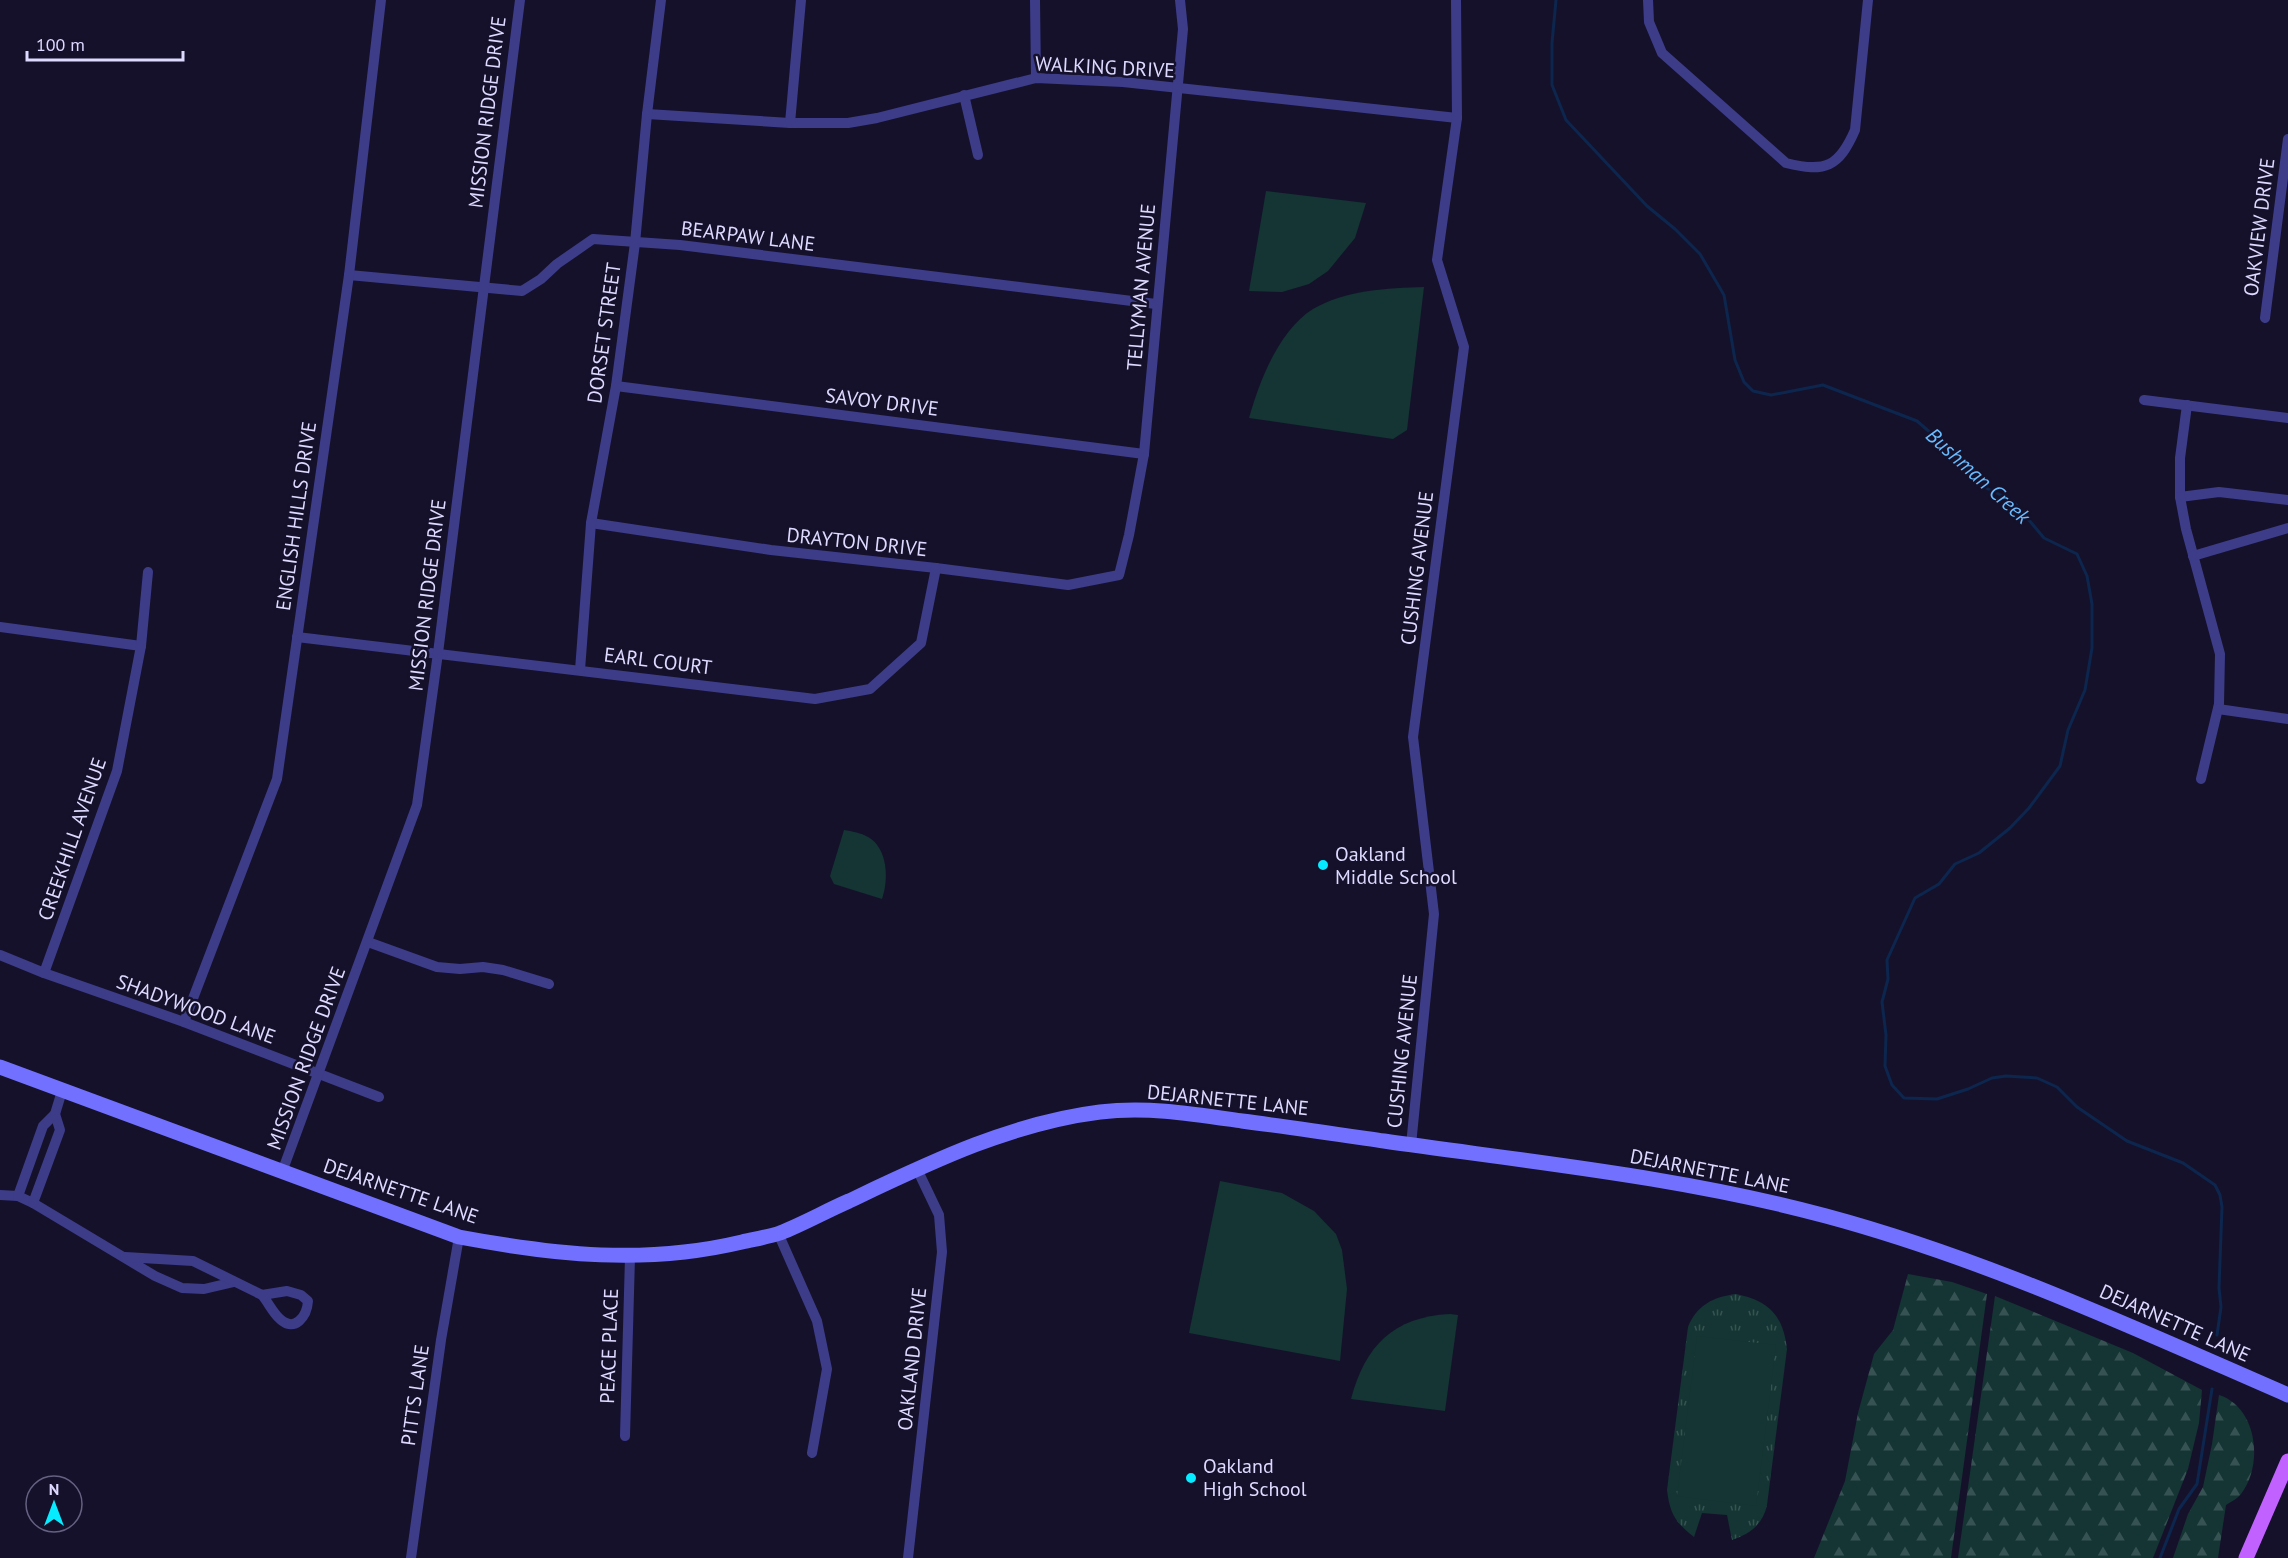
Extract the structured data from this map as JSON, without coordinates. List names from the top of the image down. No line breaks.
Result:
{"streets":{"main road":["DEJARNETTE LANE"],"street":["WALKING DRIVE","MISSION RIDGE DRIVE","OAKVIEW DRIVE","BEARPAW LANE","TELLYMAN AVENUE","DORSET STREET","SAVOY DRIVE","ENGLISH HILLS DRIVE","DRAYTON DRIVE","CUSHING AVENUE","EARL COURT","CREEKHILL AVENUE","SHADYWOOD LANE","PEACE PLACE","OAKLAND DRIVE","PITTS LANE"]},"crossings":[["WALKING DRIVE","TELLYMAN AVENUE"],["WALKING DRIVE","DORSET STREET"],["WALKING DRIVE","CUSHING AVENUE"],["MISSION RIDGE DRIVE","BEARPAW LANE"],["MISSION RIDGE DRIVE","EARL COURT"],["MISSION RIDGE DRIVE","SHADYWOOD LANE"],["MISSION RIDGE DRIVE","DEJARNETTE LANE"],["BEARPAW LANE","TELLYMAN AVENUE"],["BEARPAW LANE","DORSET STREET"],["BEARPAW LANE","ENGLISH HILLS DRIVE"],["TELLYMAN AVENUE","SAVOY DRIVE"],["TELLYMAN AVENUE","DRAYTON DRIVE"],["DORSET STREET","SAVOY DRIVE"],["DORSET STREET","DRAYTON DRIVE"],["DORSET STREET","EARL COURT"],["ENGLISH HILLS DRIVE","EARL COURT"],["ENGLISH HILLS DRIVE","SHADYWOOD LANE"],["DRAYTON DRIVE","EARL COURT"],["CUSHING AVENUE","DEJARNETTE LANE"],["CREEKHILL AVENUE","SHADYWOOD LANE"],["DEJARNETTE LANE","PEACE PLACE"],["DEJARNETTE LANE","OAKLAND DRIVE"],["DEJARNETTE LANE","PITTS LANE"]],"water":["Bushman Creek"],"places":["Oakland Middle School","Oakland High School"],"scale_bar":"100 m","north":"top"}
